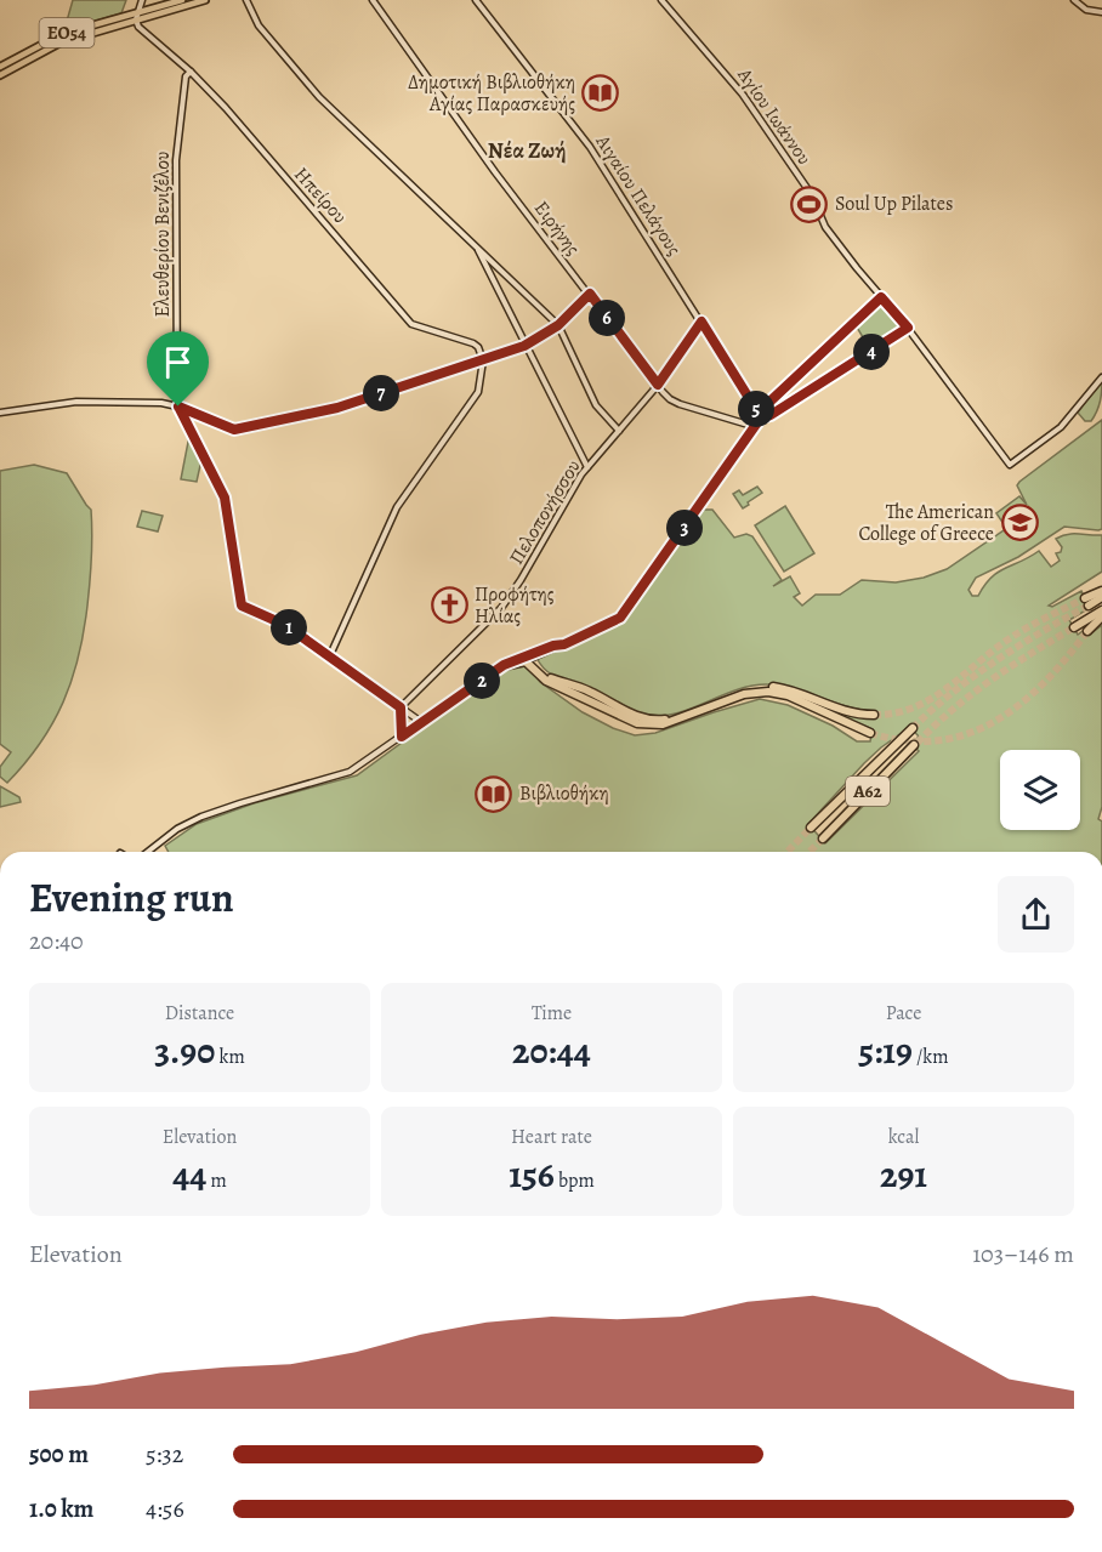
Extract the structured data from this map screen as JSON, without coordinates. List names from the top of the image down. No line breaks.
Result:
{"streets":{"highway":["Α62"],"main road":["ΕΟ54"],"street":["Αγίου Ιωάννου","Ηπείρου","Αιγαίου Πελάγους","Ειρήνης","Ελευθερίου Βενιζέλου","Πελοπονήσσου"]},"crossings":[["ΕΟ54","Ηπείρου"],["Ηπείρου","Ελευθερίου Βενιζέλου"],["Αιγαίου Πελάγους","Πελοπονήσσου"],["Ειρήνης","Πελοπονήσσου"]],"districts":["Νέα Ζωή"],"places":{"library":["Δημοτική Βιβλιοθήκη Αγίας Παρασκευής","Βιβλιοθήκη"],"sports":["Soul Up Pilates"],"school or university":["The American College of Greece"],"church":["Προφήτης Ηλίας"]},"page":{"pins":["6","4","7","5","3","1","2"],"heading":["Evening run","20:40"],"stats":[["Distance","3.90 km"],["Time","20:44"],["Pace","5:19 /km"],["Elevation","44 m"],["Heart rate","156 bpm"],["kcal","291"]],"chart":["Elevation","103–146 m"],"list":[{"name":"500 m","note":"5:32"},{"name":"1.0 km","note":"4:56"}]}}
